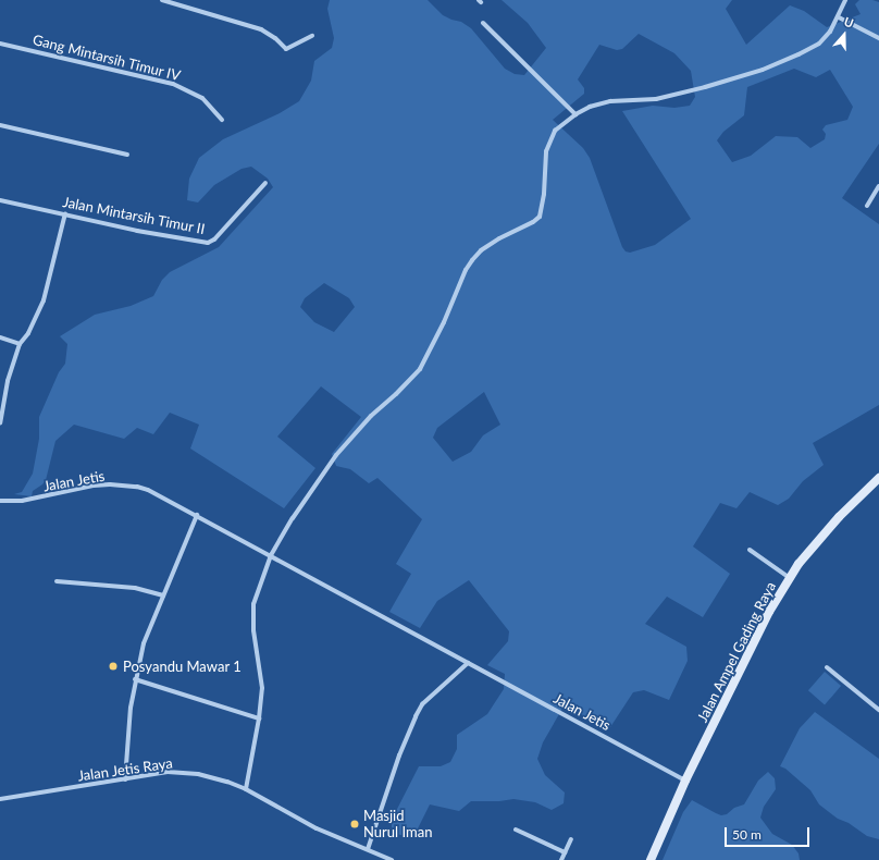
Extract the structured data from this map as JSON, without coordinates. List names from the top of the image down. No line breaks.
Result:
{"streets":{"main road":["Jalan Ampel Gading Raya"],"street":["Gang Mintarsih Timur IV","Jalan Mintarsih Timur II","Jalan Jetis","Jalan Jetis Raya"]},"crossings":[["Jalan Jetis","Jalan Ampel Gading Raya"]],"places":["Posyandu Mawar 1","Masjid Nurul Iman"],"scale_bar":"50 m","north":"top"}
